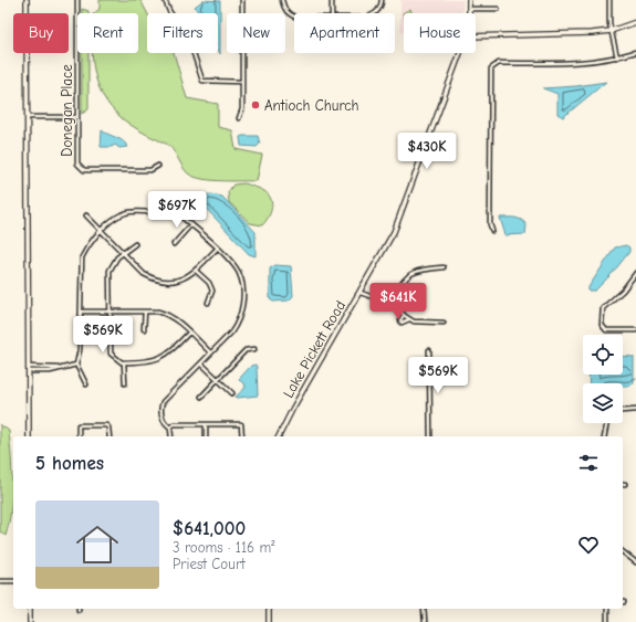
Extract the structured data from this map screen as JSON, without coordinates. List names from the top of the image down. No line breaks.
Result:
{"streets":{"main road":["Lake Pickett Road"],"street":["Donegan Place"]},"places":["Antioch Church"],"page":{"chip":["Buy","Rent","Filters","New","Apartment","House"],"price":["$430K","$697K","$641K","$569K","$569K"],"heading":"5 homes","list":[{"name":"$641,000","note":"3 rooms · 116 m² · Priest Court"}]}}
